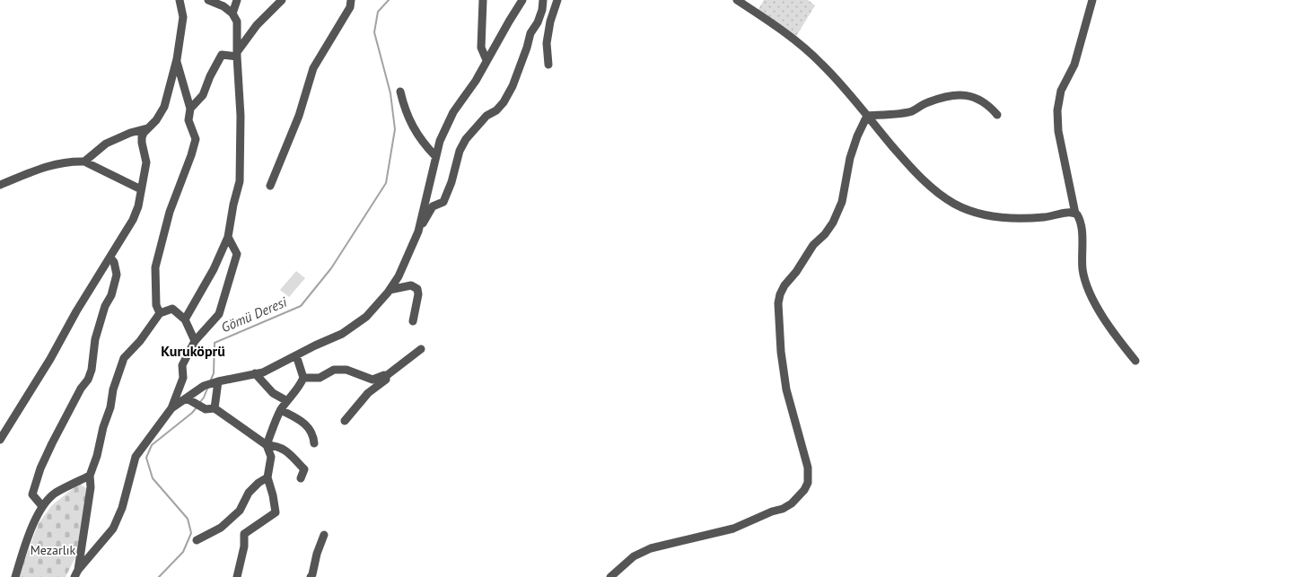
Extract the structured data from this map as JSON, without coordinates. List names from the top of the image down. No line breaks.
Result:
{"districts":["Kuruköprü"],"water":["Gömü Deresi"],"parks":["Mezarlık"]}
